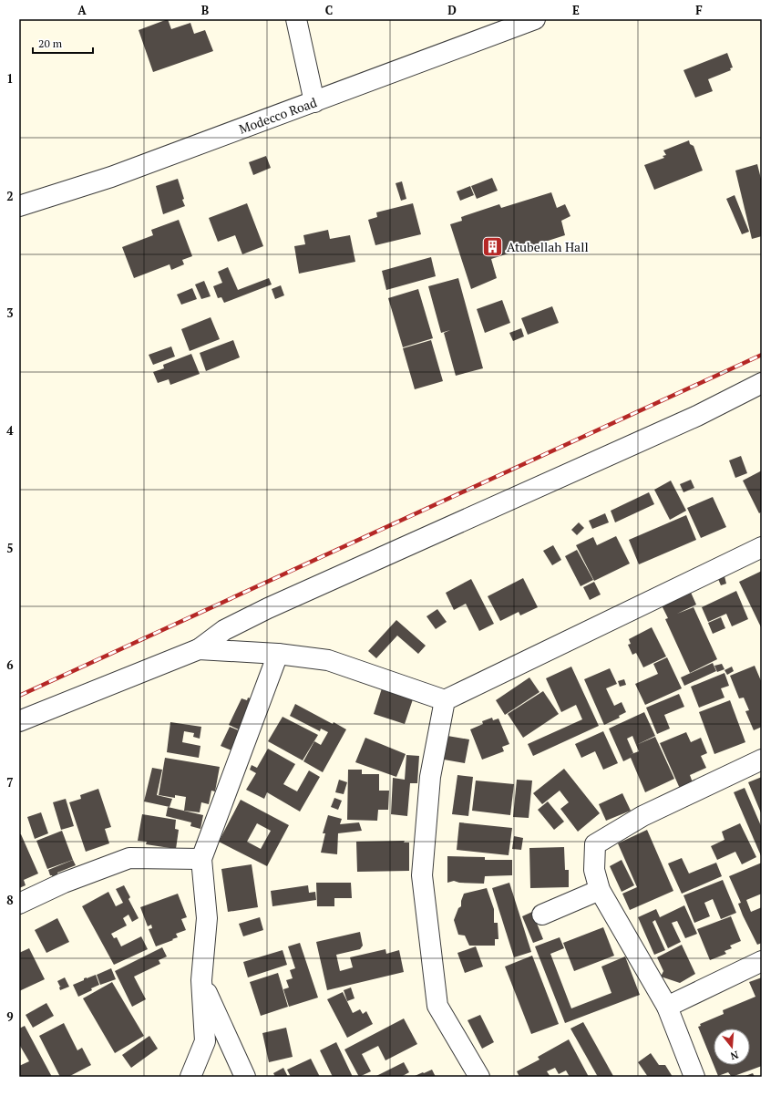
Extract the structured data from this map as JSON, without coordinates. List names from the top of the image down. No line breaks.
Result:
{"streets":{"street":["Modecco Road"]},"places":{"building":["Atubellah Hall"]},"scale_bar":"20 m","north":"bottom","grid":{"columns":["A","B","C","D","E","F"],"rows":["1","2","3","4","5","6","7","8","9"]}}
